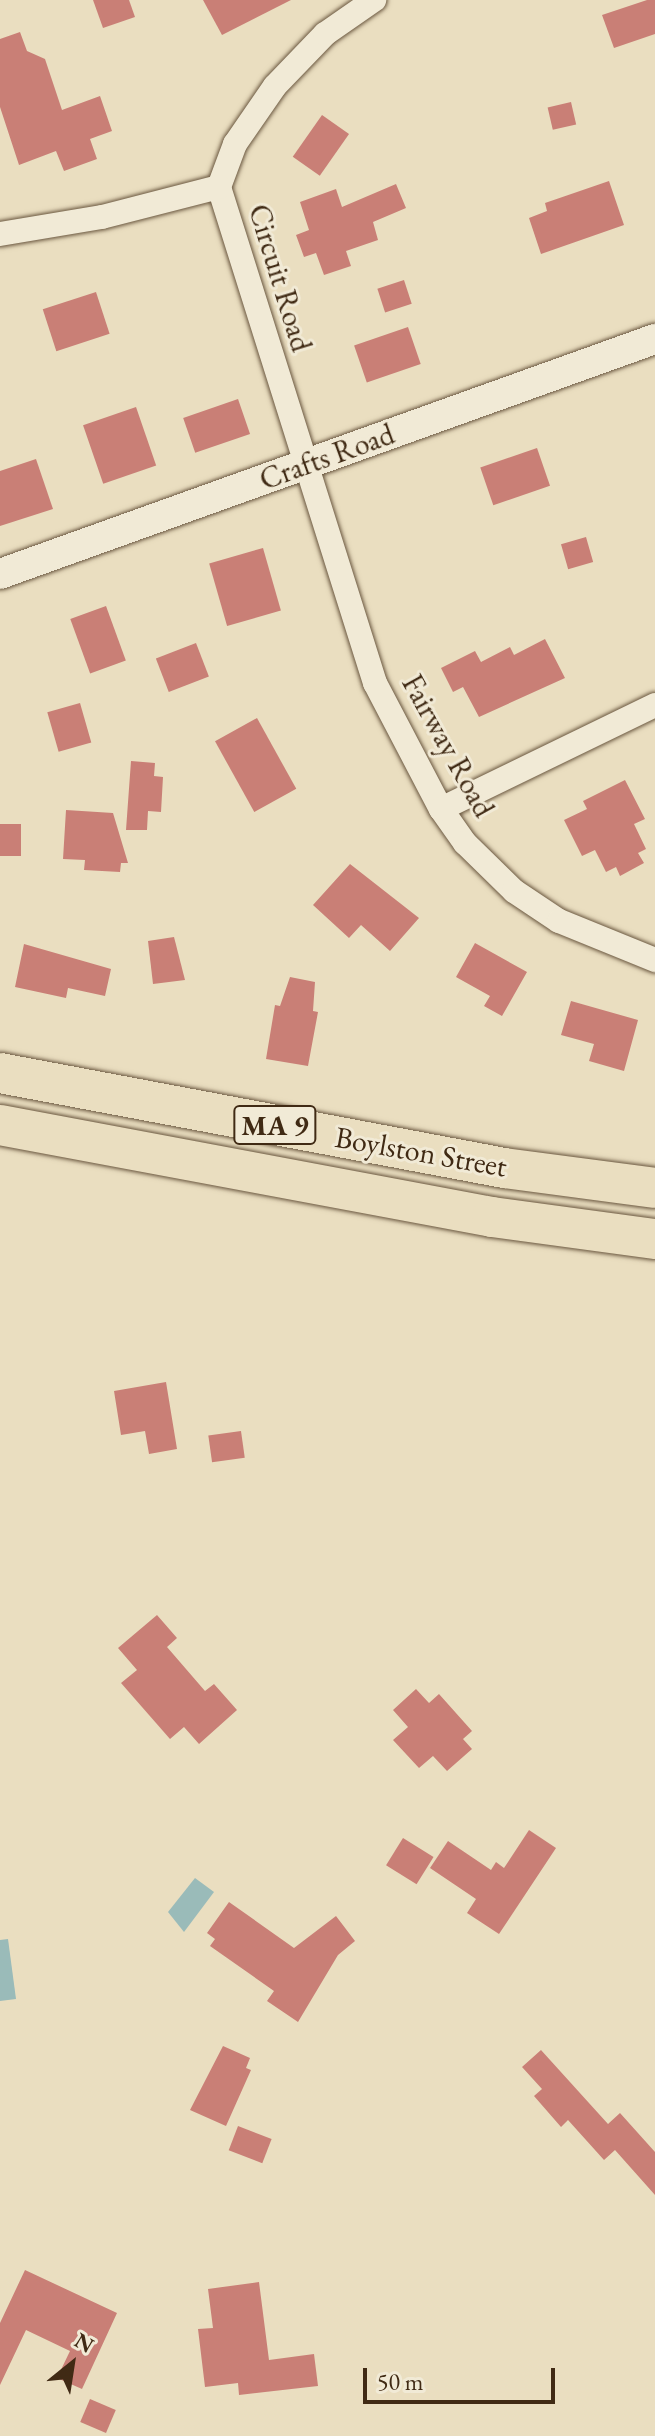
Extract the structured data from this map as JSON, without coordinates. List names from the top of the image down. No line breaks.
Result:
{"streets":{"highway":["MA 9","Boylston Street"],"street":["Circuit Road","Crafts Road","Fairway Road"]},"crossings":[["Circuit Road","Crafts Road"],["Circuit Road","Fairway Road"],["Crafts Road","Fairway Road"]],"scale_bar":"50 m","north":"top right"}
